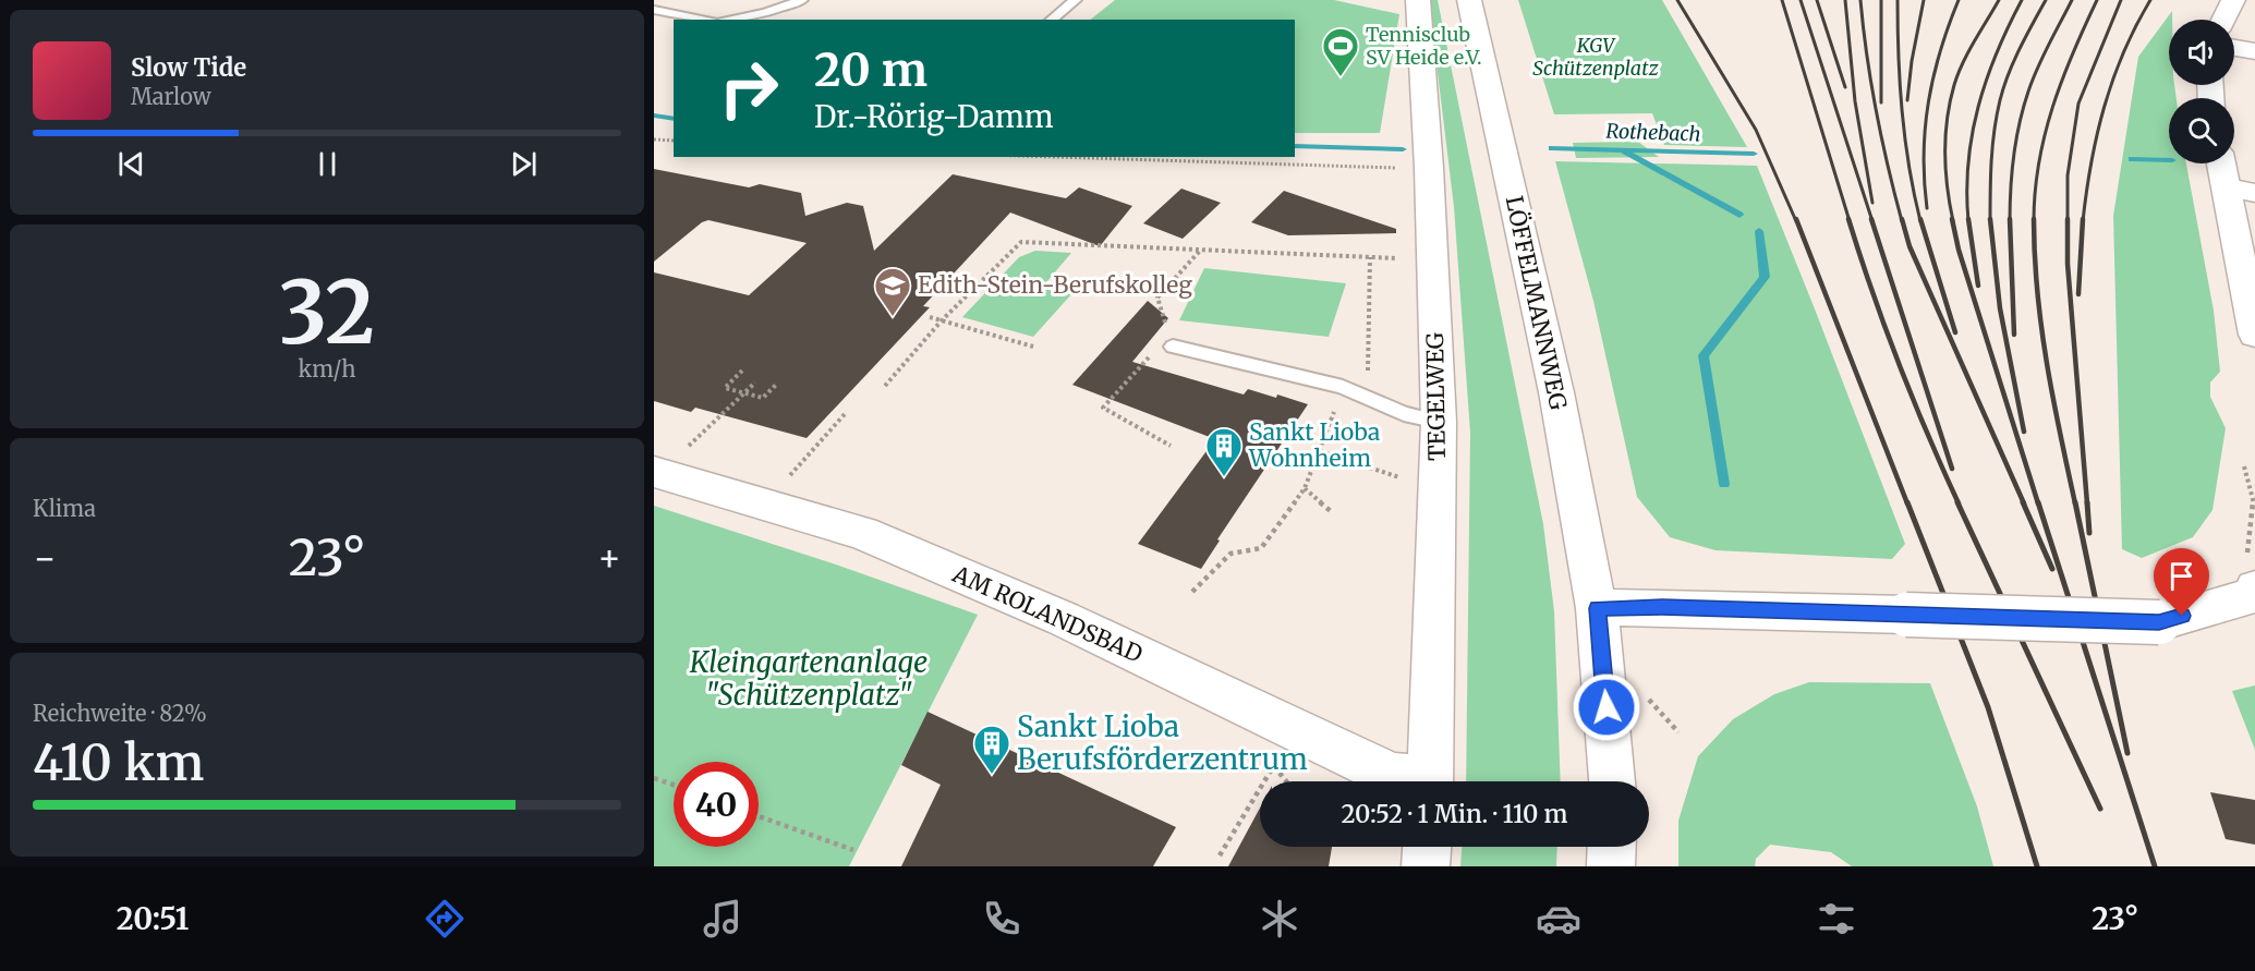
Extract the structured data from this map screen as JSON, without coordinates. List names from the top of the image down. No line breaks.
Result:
{"streets":{"street":["LÖFFELMANNWEG","TEGELWEG","AM ROLANDSBAD"]},"water":["Rothebach"],"parks":["KGV Schützenplatz","Kleingartenanlage \"Schützenplatz\""],"places":{"sports":["Tennisclub SV Heide e.V."],"school or university":["Edith-Stein-Berufskolleg"],"building":["Sankt Lioba Wohnheim","Sankt Lioba Berufsförderzentrum"]},"page":{"turn":["20 m","Dr.-Rörig-Damm"],"song":["Slow Tide","Marlow"],"tile":[["32","km/h"],"Klima",["Reichweite · 82%","410 km"]],"heat":["−","23°","+"],"limit":"40","trip":"20:52 · 1 Min. · 110 m","tabs":["20:51","23°"]}}
